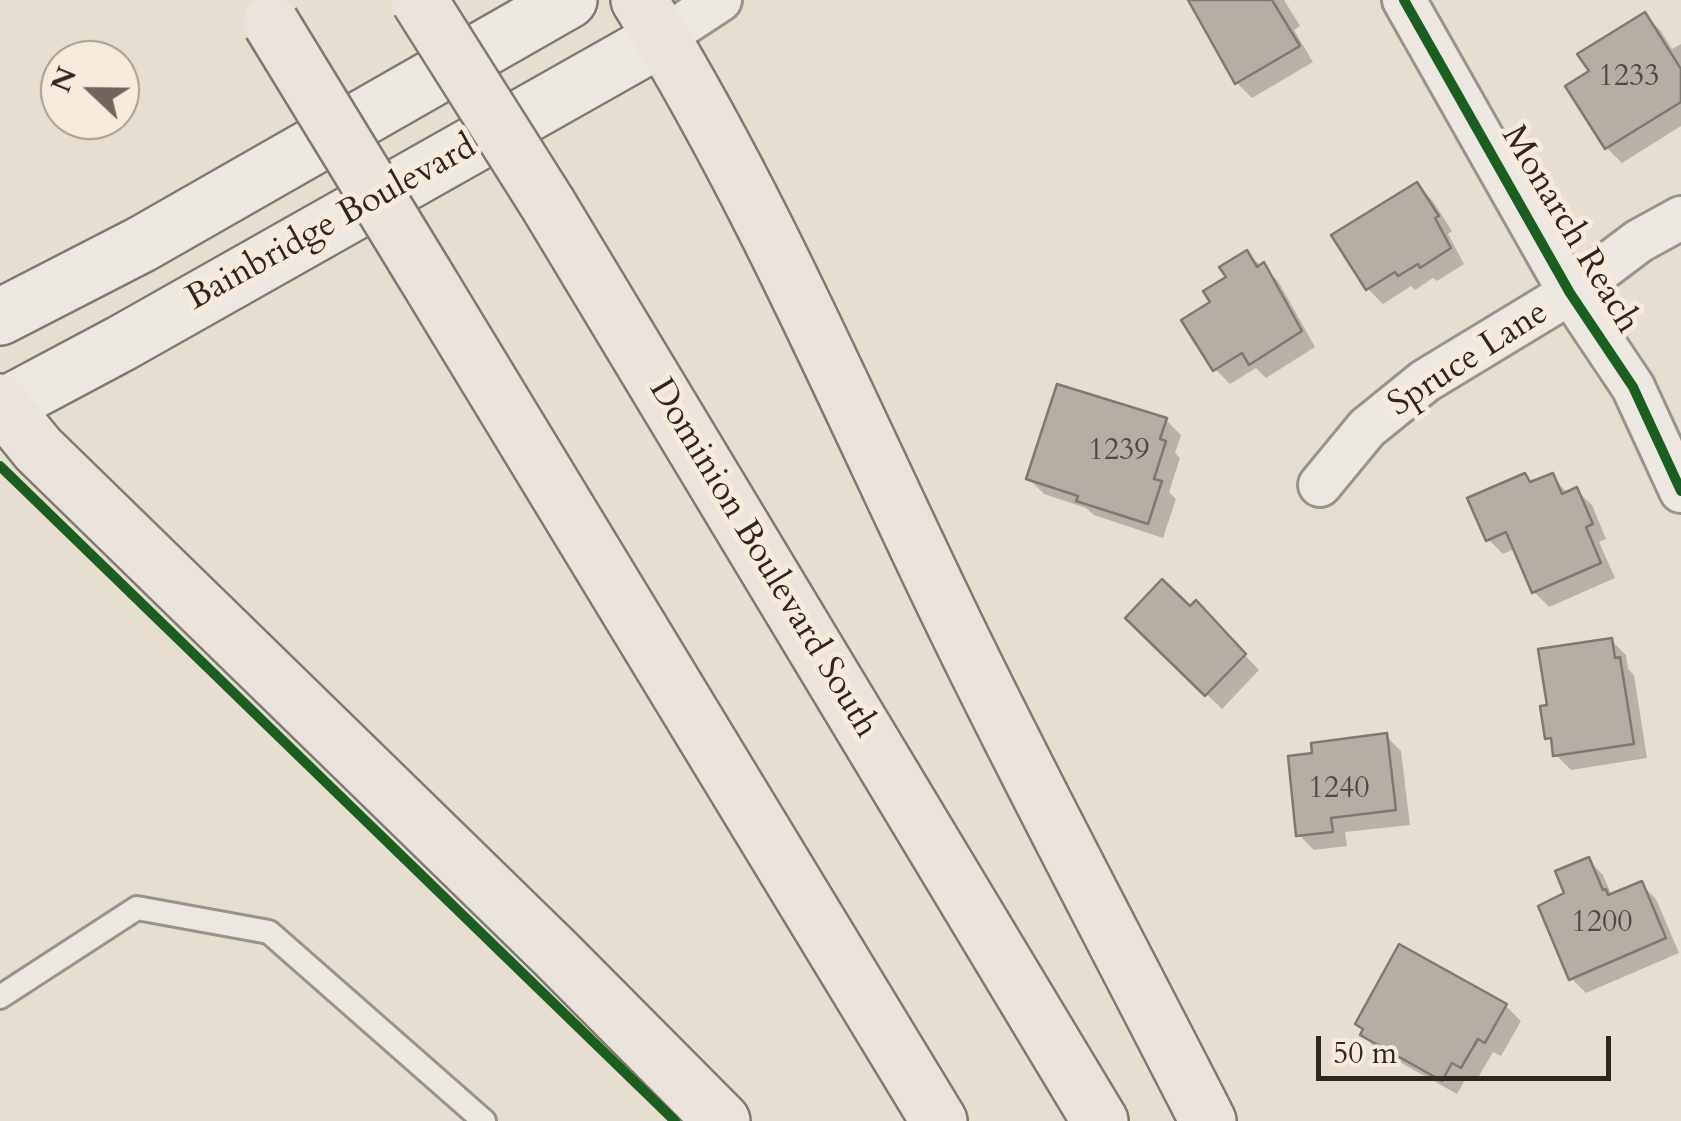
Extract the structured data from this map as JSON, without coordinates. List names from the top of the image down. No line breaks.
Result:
{"streets":{"highway":["Dominion Boulevard South"],"main road":["Bainbridge Boulevard"],"street":["Monarch Reach","Spruce Lane"]},"crossings":[["Monarch Reach","Spruce Lane"]],"house_numbers":["1233","1239","1240","1200"],"scale_bar":"50 m","north":"left"}
